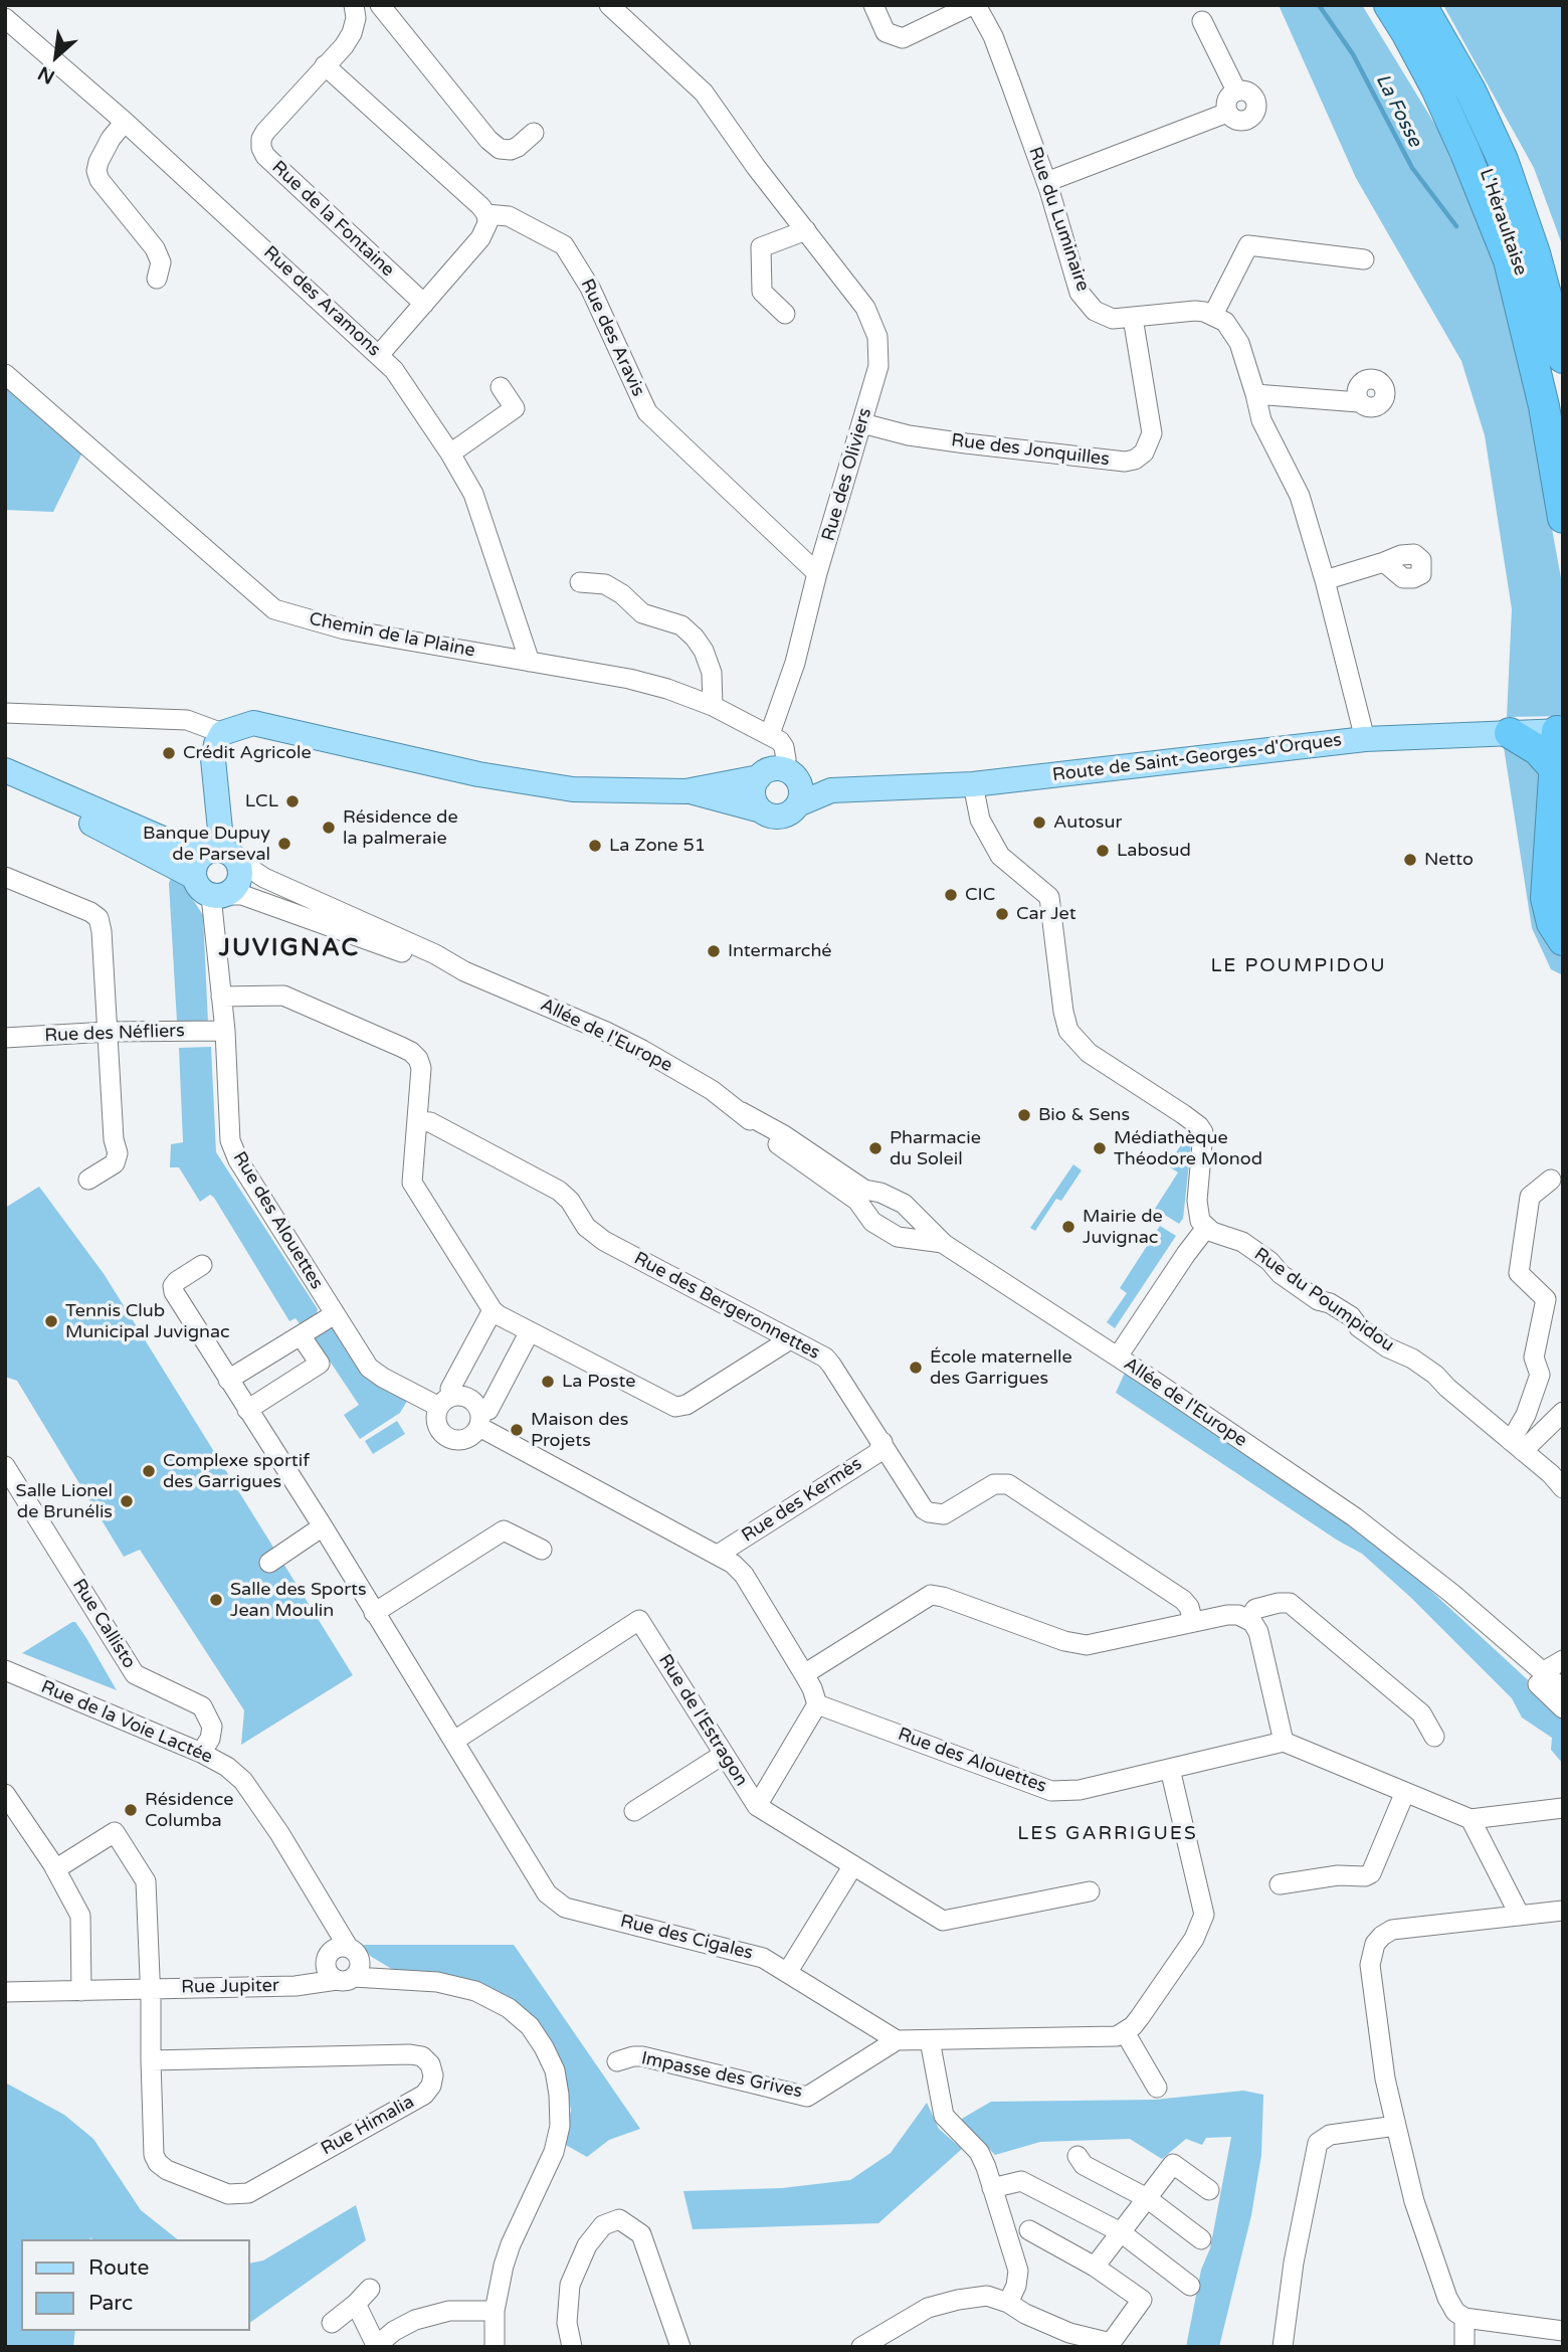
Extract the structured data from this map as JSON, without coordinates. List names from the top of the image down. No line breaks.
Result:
{"streets":{"highway":["L'Héraultaise"],"main road":["Route de Saint-Georges-d'Orques"],"street":["Rue de la Fontaine","Rue du Luminaire","Rue des Aramons","Rue des Aravis","Rue des Jonquilles","Rue des Oliviers","Chemin de la Plaine","Rue des Néfliers","Allée de l'Europe","Rue des Alouettes","Rue du Poumpidou","Rue des Bergeronnettes","Rue des Kermès","Rue Callisto","Rue de l'Estragon","Rue de la Voie Lactée","Rue des Cigales","Rue Jupiter","Impasse des Grives","Rue Himalia"]},"crossings":[["Rue du Luminaire","Rue des Jonquilles"],["Rue des Aramons","Chemin de la Plaine"],["Rue des Aravis","Rue des Oliviers"],["Rue des Jonquilles","Rue des Oliviers"],["Rue des Oliviers","Chemin de la Plaine"],["Rue des Néfliers","Rue des Alouettes"],["Allée de l'Europe","Rue des Alouettes"],["Rue des Bergeronnettes","Rue des Kermès"],["Rue Callisto","Rue de la Voie Lactée"],["Rue de l'Estragon","Rue des Cigales"],["Rue de la Voie Lactée","Rue Jupiter"],["Rue des Cigales","Impasse des Grives"],["Rue Jupiter","Rue Himalia"]],"districts":["JUVIGNAC","LE POUMPIDOU","LES GARRIGUES"],"water":["La Fosse"],"places":["Crédit Agricole","LCL","Autosur","Résidence de la palmeraie","Banque Dupuy de Parseval","La Zone 51","Labosud","Netto","CIC","Car Jet","Intermarché","Bio & Sens","Pharmacie du Soleil","Médiathèque Théodore Monod","Mairie de Juvignac","Tennis Club Municipal Juvignac","École maternelle des Garrigues","La Poste","Maison des Projets","Complexe sportif des Garrigues","Salle Lionel de Brunélis","Salle des Sports Jean Moulin","Résidence Columba"],"legend":["Route","Parc"],"north":"bottom left"}
